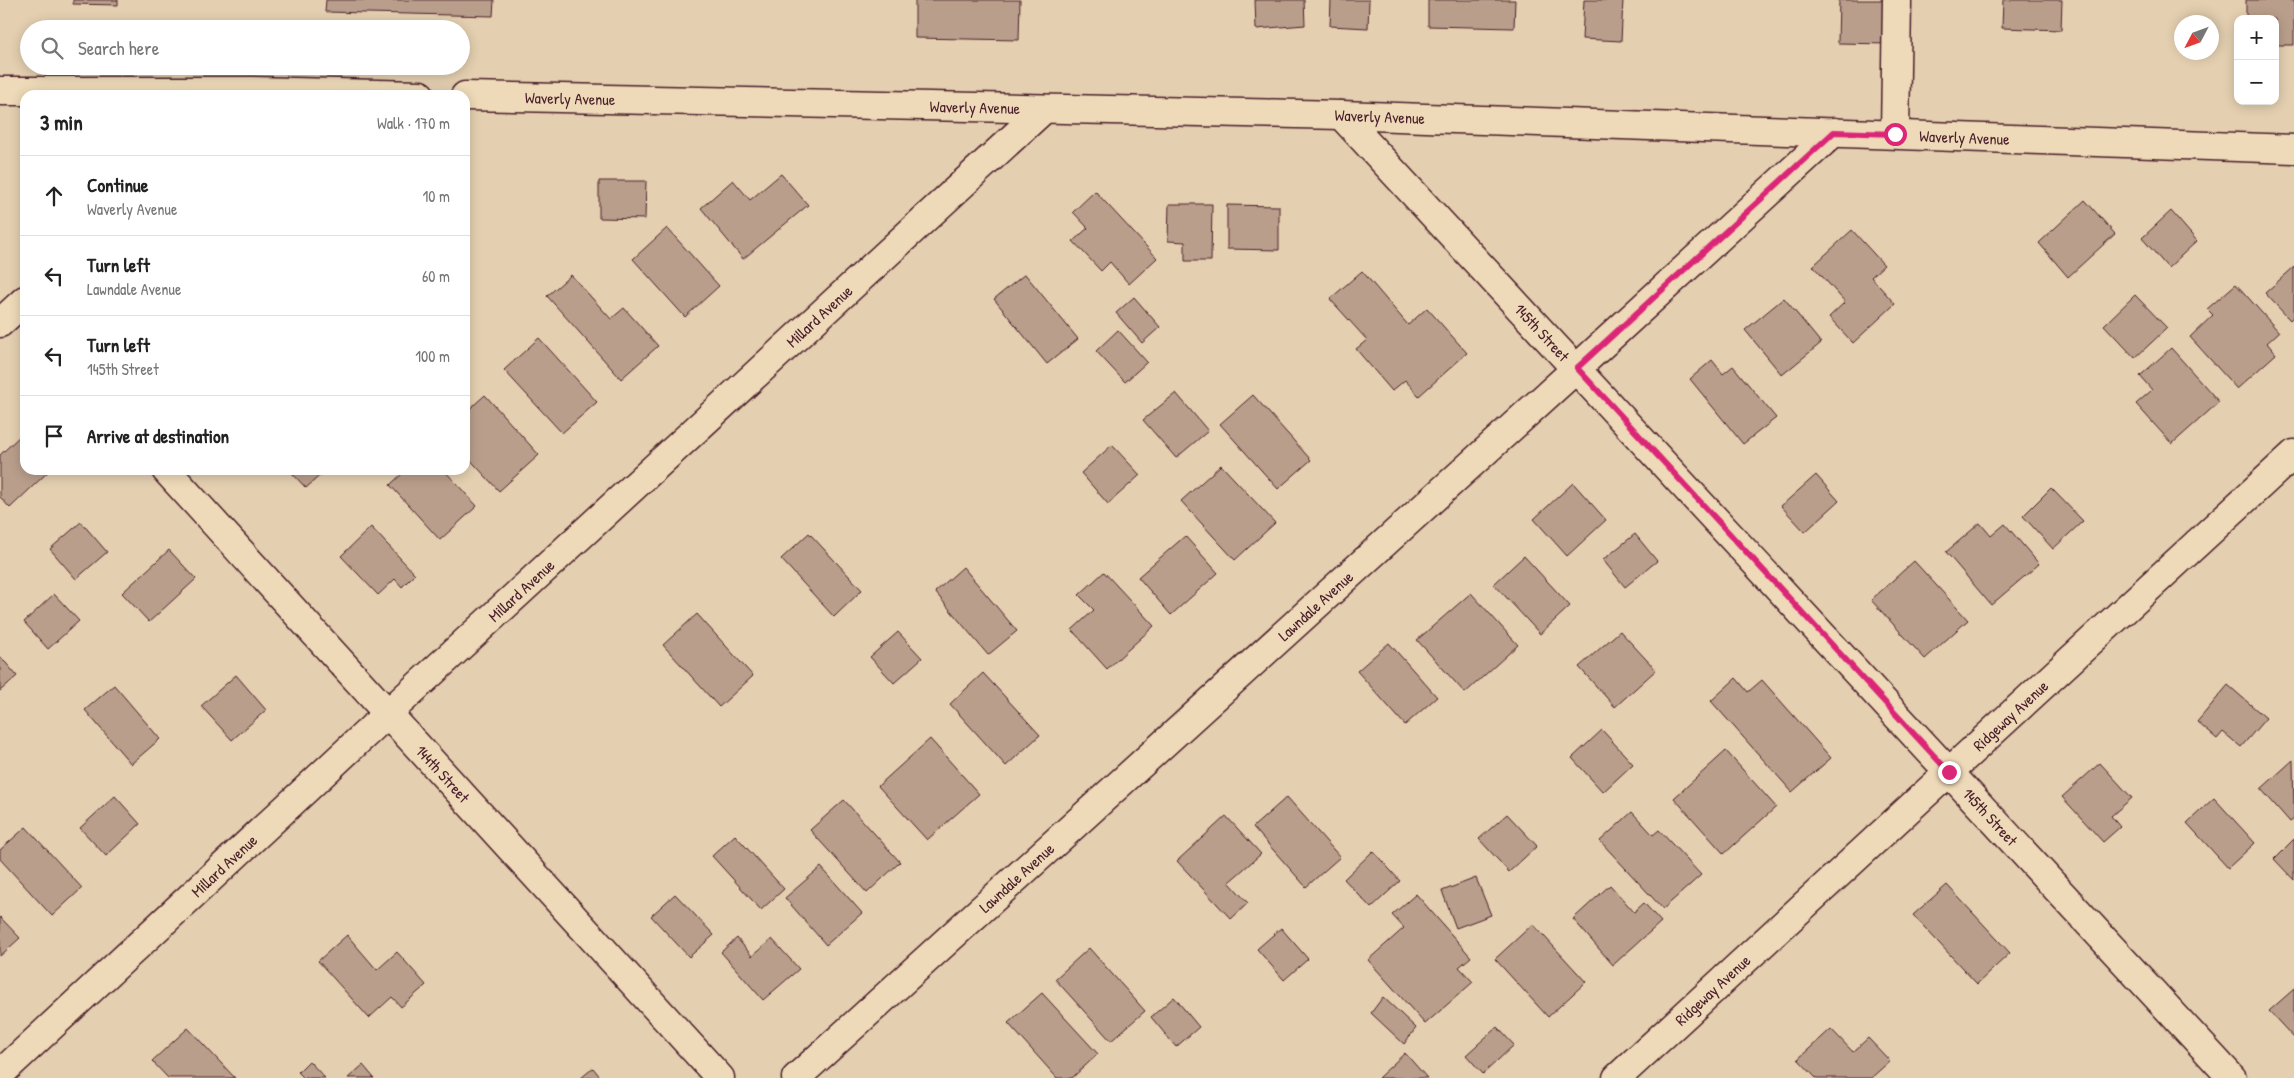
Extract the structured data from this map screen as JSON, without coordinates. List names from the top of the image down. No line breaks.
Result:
{"streets":{"street":["Waverly Avenue","Millard Avenue","145th Street","Lawndale Avenue","Ridgeway Avenue","144th Street"]},"crossings":[["Waverly Avenue","Millard Avenue"],["Waverly Avenue","145th Street"],["Waverly Avenue","Lawndale Avenue"],["Millard Avenue","144th Street"],["145th Street","Lawndale Avenue"],["145th Street","Ridgeway Avenue"]],"north":"bottom left","page":{"map_buttons":["+","−"],"search":"Search here","heading":["3 min","Walk · 170 m"],"list":[["Continue","Waverly Avenue","10 m"],["Turn left","Lawndale Avenue","60 m"],["Turn left","145th Street","100 m"],"Arrive at destination"]}}
